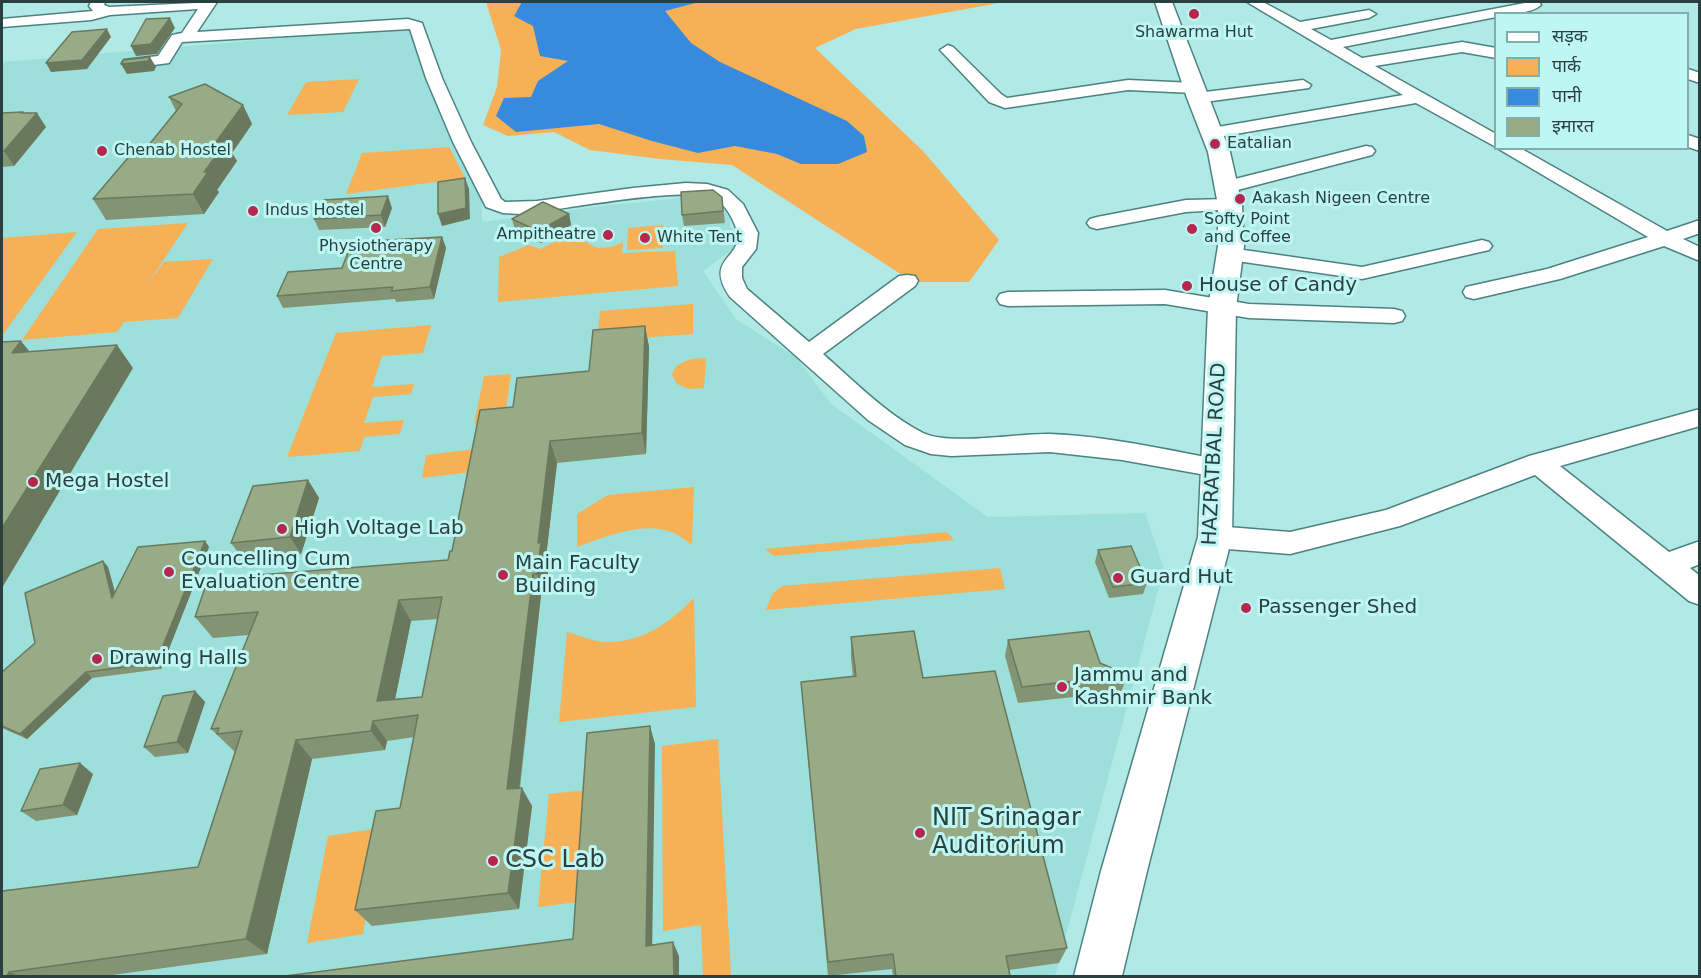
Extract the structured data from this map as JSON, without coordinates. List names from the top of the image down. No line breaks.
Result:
{"streets":{"main road":["HAZRATBAL ROAD"]},"places":["Shawarma Hut","Eatalian","Chenab Hostel","Aakash Nigeen Centre","Indus Hostel","Physiotherapy Centre","Softy Point and Coffee","Ampitheatre","White Tent","House of Candy","Mega Hostel","High Voltage Lab","Councelling Cum Evaluation Centre","Main Faculty Building","Guard Hut","Passenger Shed","Drawing Halls","Jammu and Kashmir Bank","NIT Srinagar Auditorium","CSC Lab"],"legend":["सड़क","पार्क","पानी","इमारत"]}
